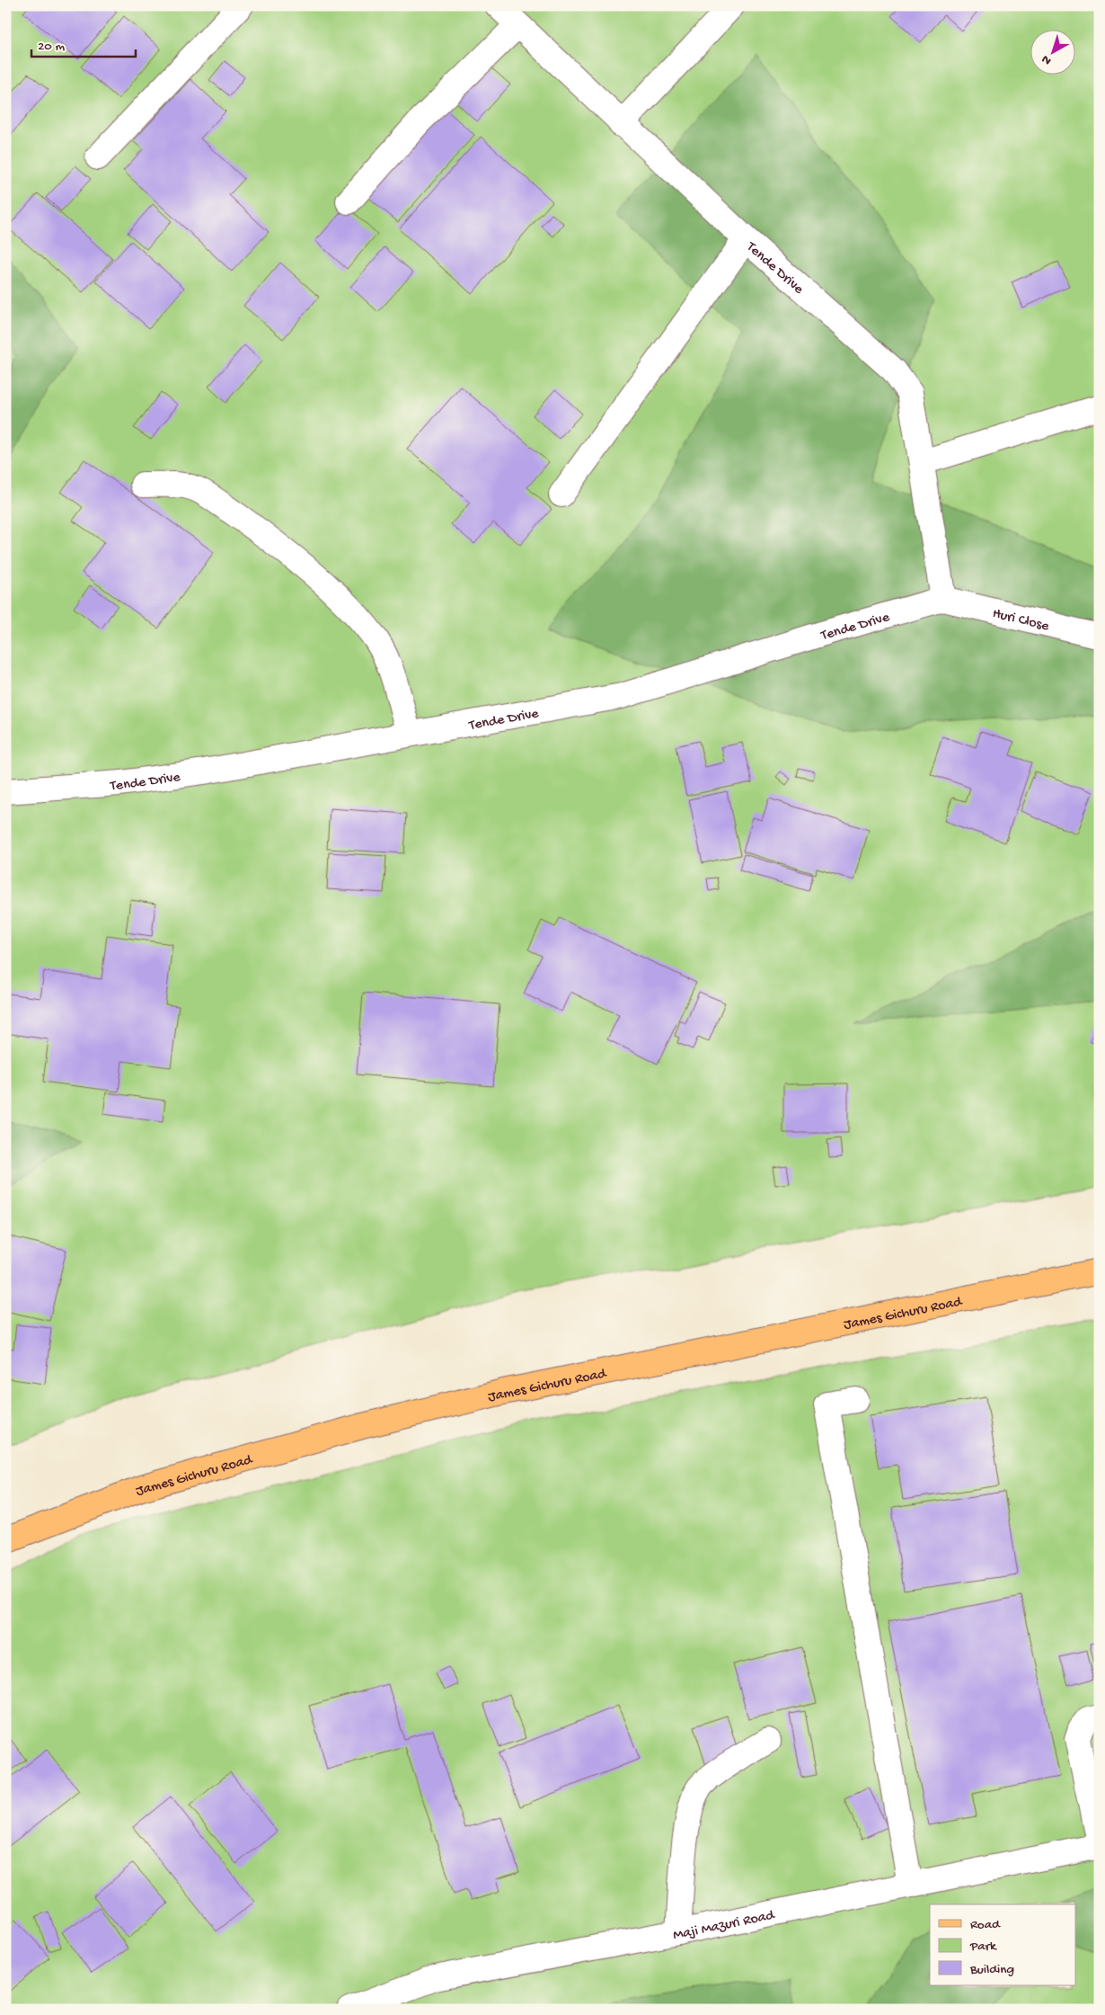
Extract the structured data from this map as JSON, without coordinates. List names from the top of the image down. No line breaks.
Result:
{"streets":{"main road":["James Gichuru Road"],"street":["Tende Drive","Huri Close","Maji Mazuri Road"]},"crossings":[["Tende Drive","Huri Close"]],"legend":["Road","Park","Building"],"scale_bar":"20 m","north":"bottom left"}
